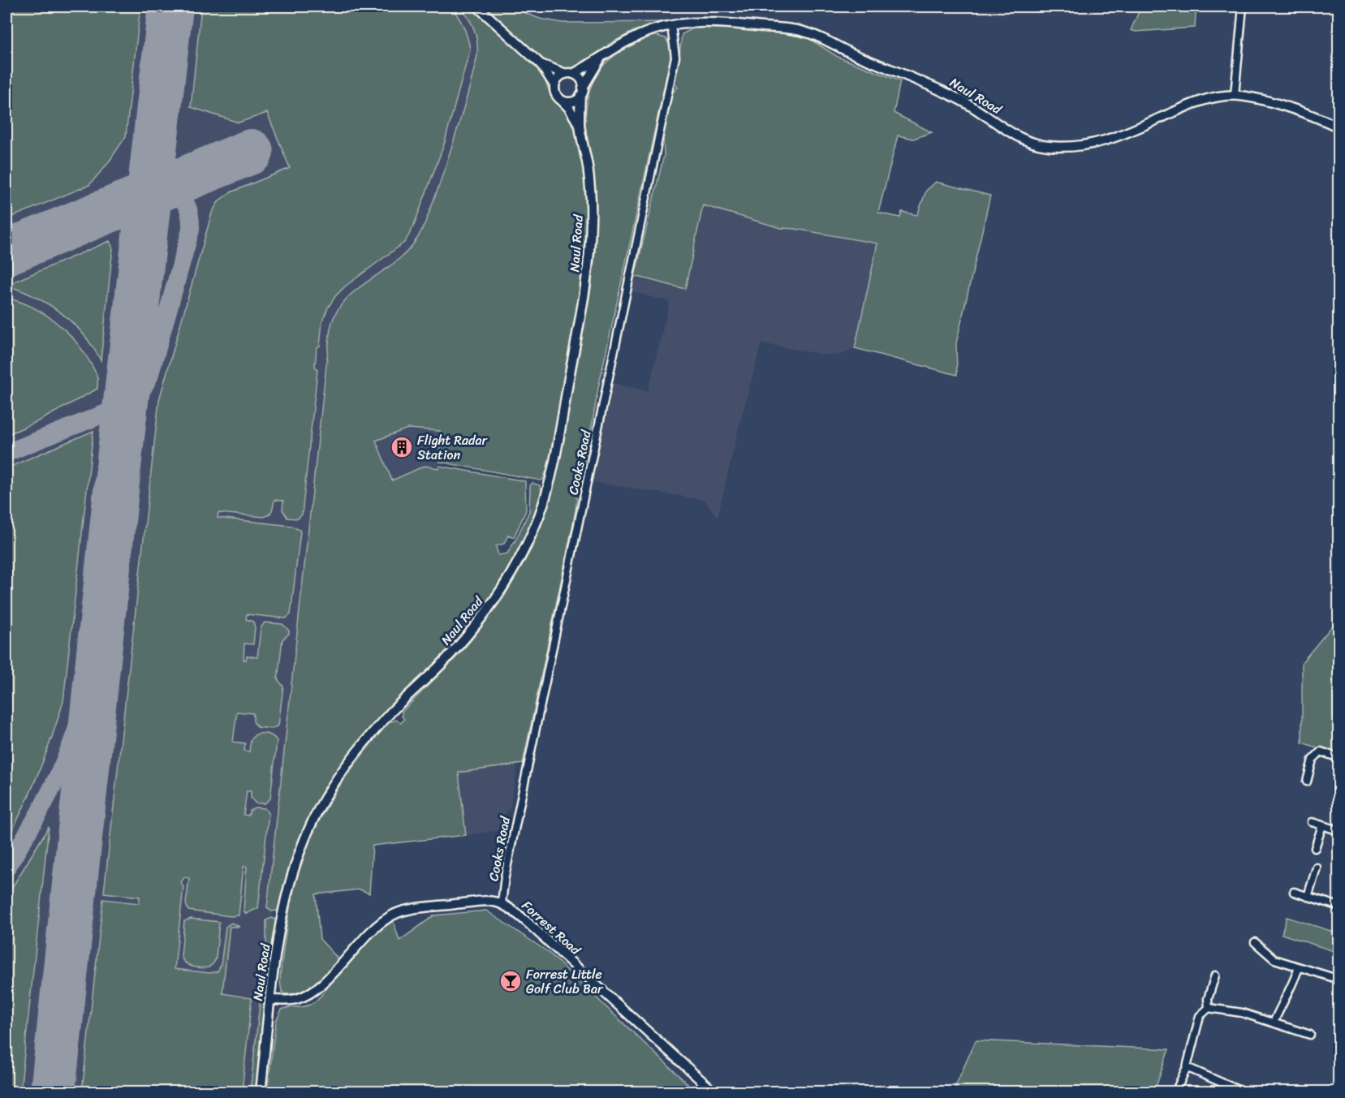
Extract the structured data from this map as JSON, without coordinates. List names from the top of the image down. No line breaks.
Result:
{"streets":{"street":["Naul Road","Cooks Road","Forrest Road"]},"crossings":[["Naul Road","Cooks Road"],["Naul Road","Forrest Road"],["Cooks Road","Forrest Road"]],"places":{"building":["Flight Radar Station"],"bar":["Forrest Little Golf Club Bar"]}}
